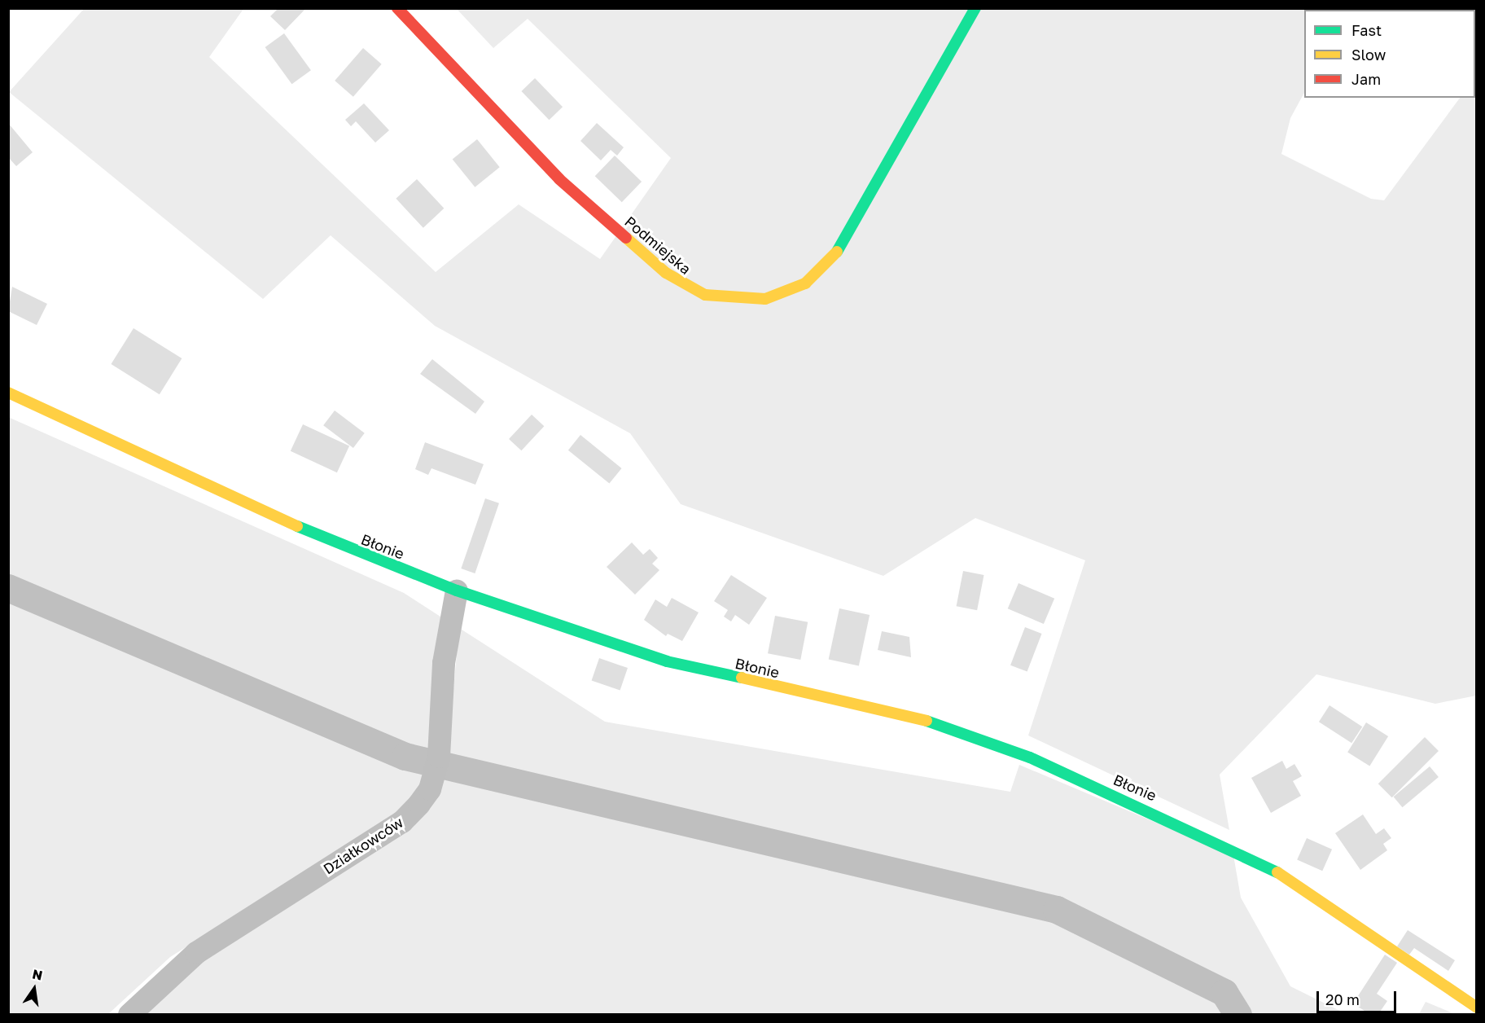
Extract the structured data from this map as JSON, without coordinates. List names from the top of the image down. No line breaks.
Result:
{"streets":{"street":["Podmiejska","Błonie","Działkowców"]},"crossings":[["Błonie","Działkowców"]],"legend":["Fast","Slow","Jam"],"scale_bar":"20 m","north":"top"}
